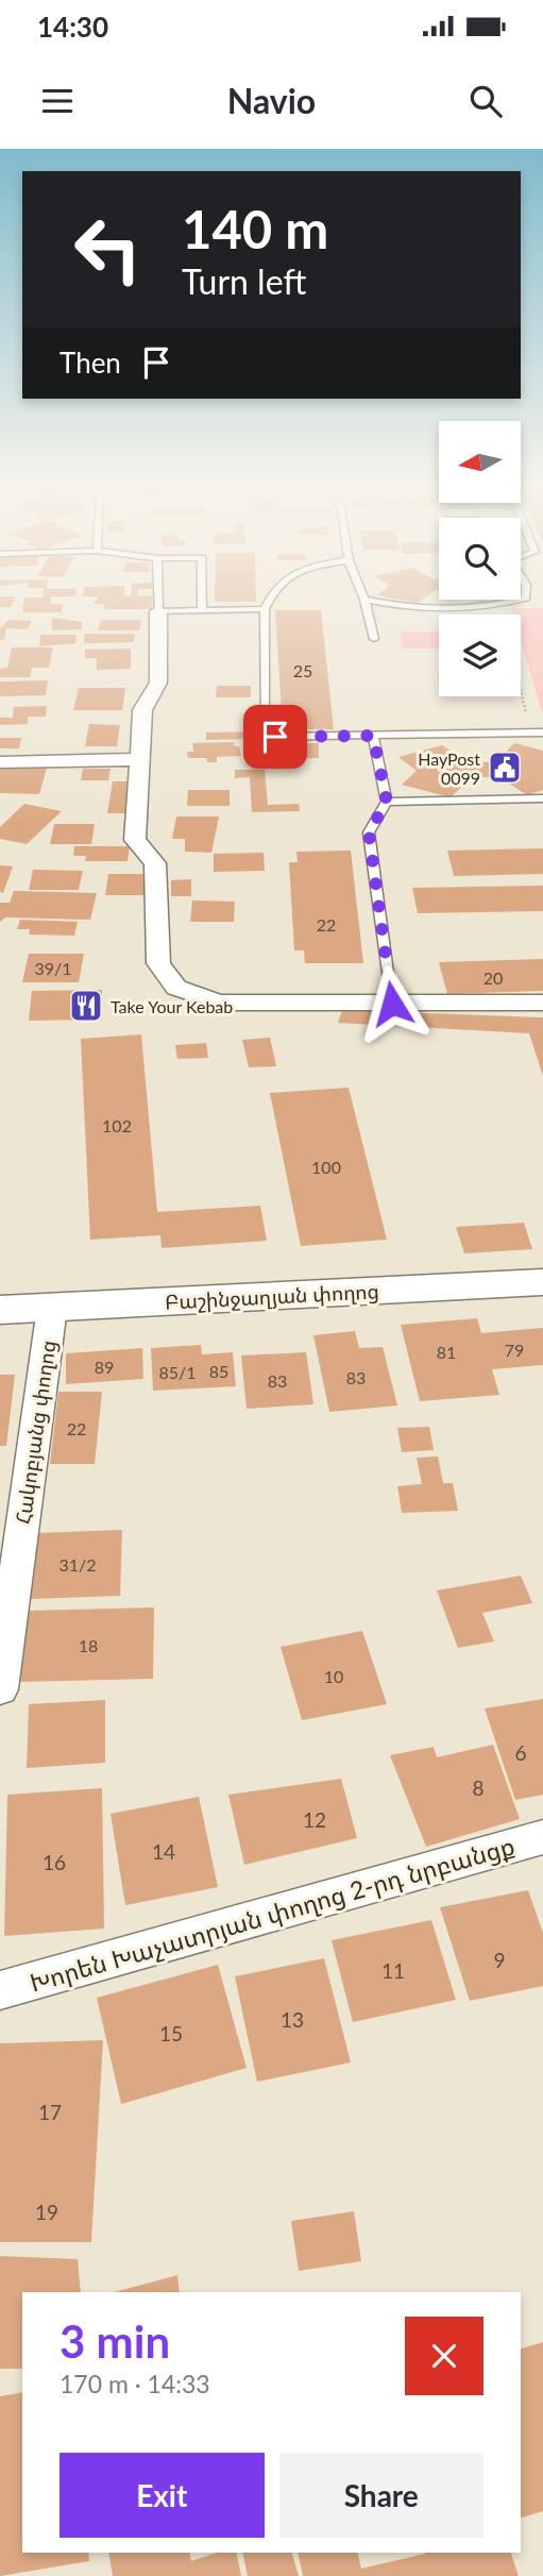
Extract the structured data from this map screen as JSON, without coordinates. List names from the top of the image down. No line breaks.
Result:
{"streets":{"main road":["Բաշինջաղյան փողոց"],"street":["Հակոբյանց փողոց","Խորեն Խաչատրյան փողոց 2-րդ նրբանցք"]},"crossings":[["Բաշինջաղյան փողոց","Հակոբյանց փողոց"]],"places":{"public building":["HayPost 0099"],"restaurant":["Take Your Kebab"]},"house_numbers":["25","22","39/1","20","102","100","79","81","89","85","85/1","83","83","22","31/2","18","10","6","8","12","14","16","9","11","13","15","17","19"],"north":"left","page":{"status":"14:30","header":"Navio","turn":["140 m","Turn left"],"then":"Then","heading":["3 min","170 m · 14:33"],"buttons":["Exit","Share"]}}
